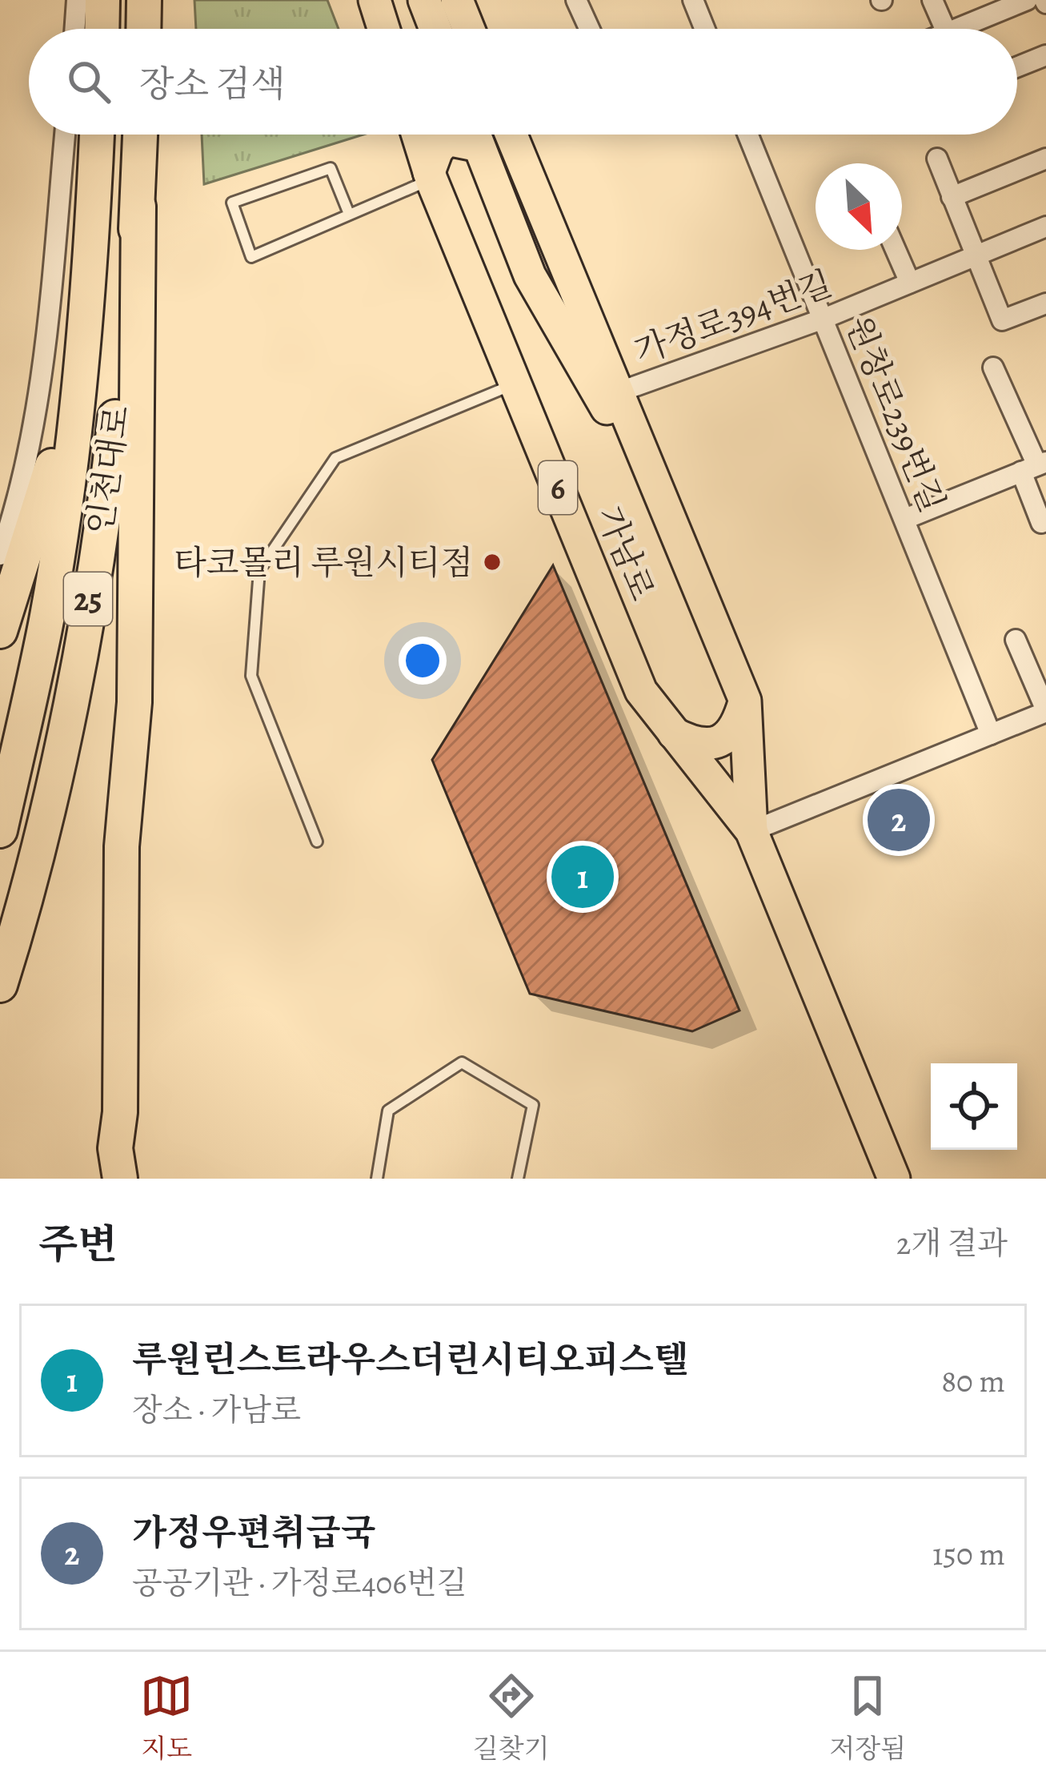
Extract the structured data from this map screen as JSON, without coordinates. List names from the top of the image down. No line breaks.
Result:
{"streets":{"highway":["인천대로","25"],"main road":["6","가남로"],"street":["가정로394번길","원창로239번길"]},"crossings":[["가정로394번길","원창로239번길"],["가정로394번길","가남로"]],"places":["타코몰리 루원시티점"],"north":"bottom right","page":{"search":"장소 검색","pins":["2","1"],"heading":["주변","2개 결과"],"list":[{"mark":"1","name":"루원린스트라우스더린시티오피스텔","note":"장소 · 가남로","value":"80 m"},{"mark":"2","name":"가정우편취급국","note":"공공기관 · 가정로406번길","value":"150 m"}],"nav":["지도","길찾기","저장됨"]}}
